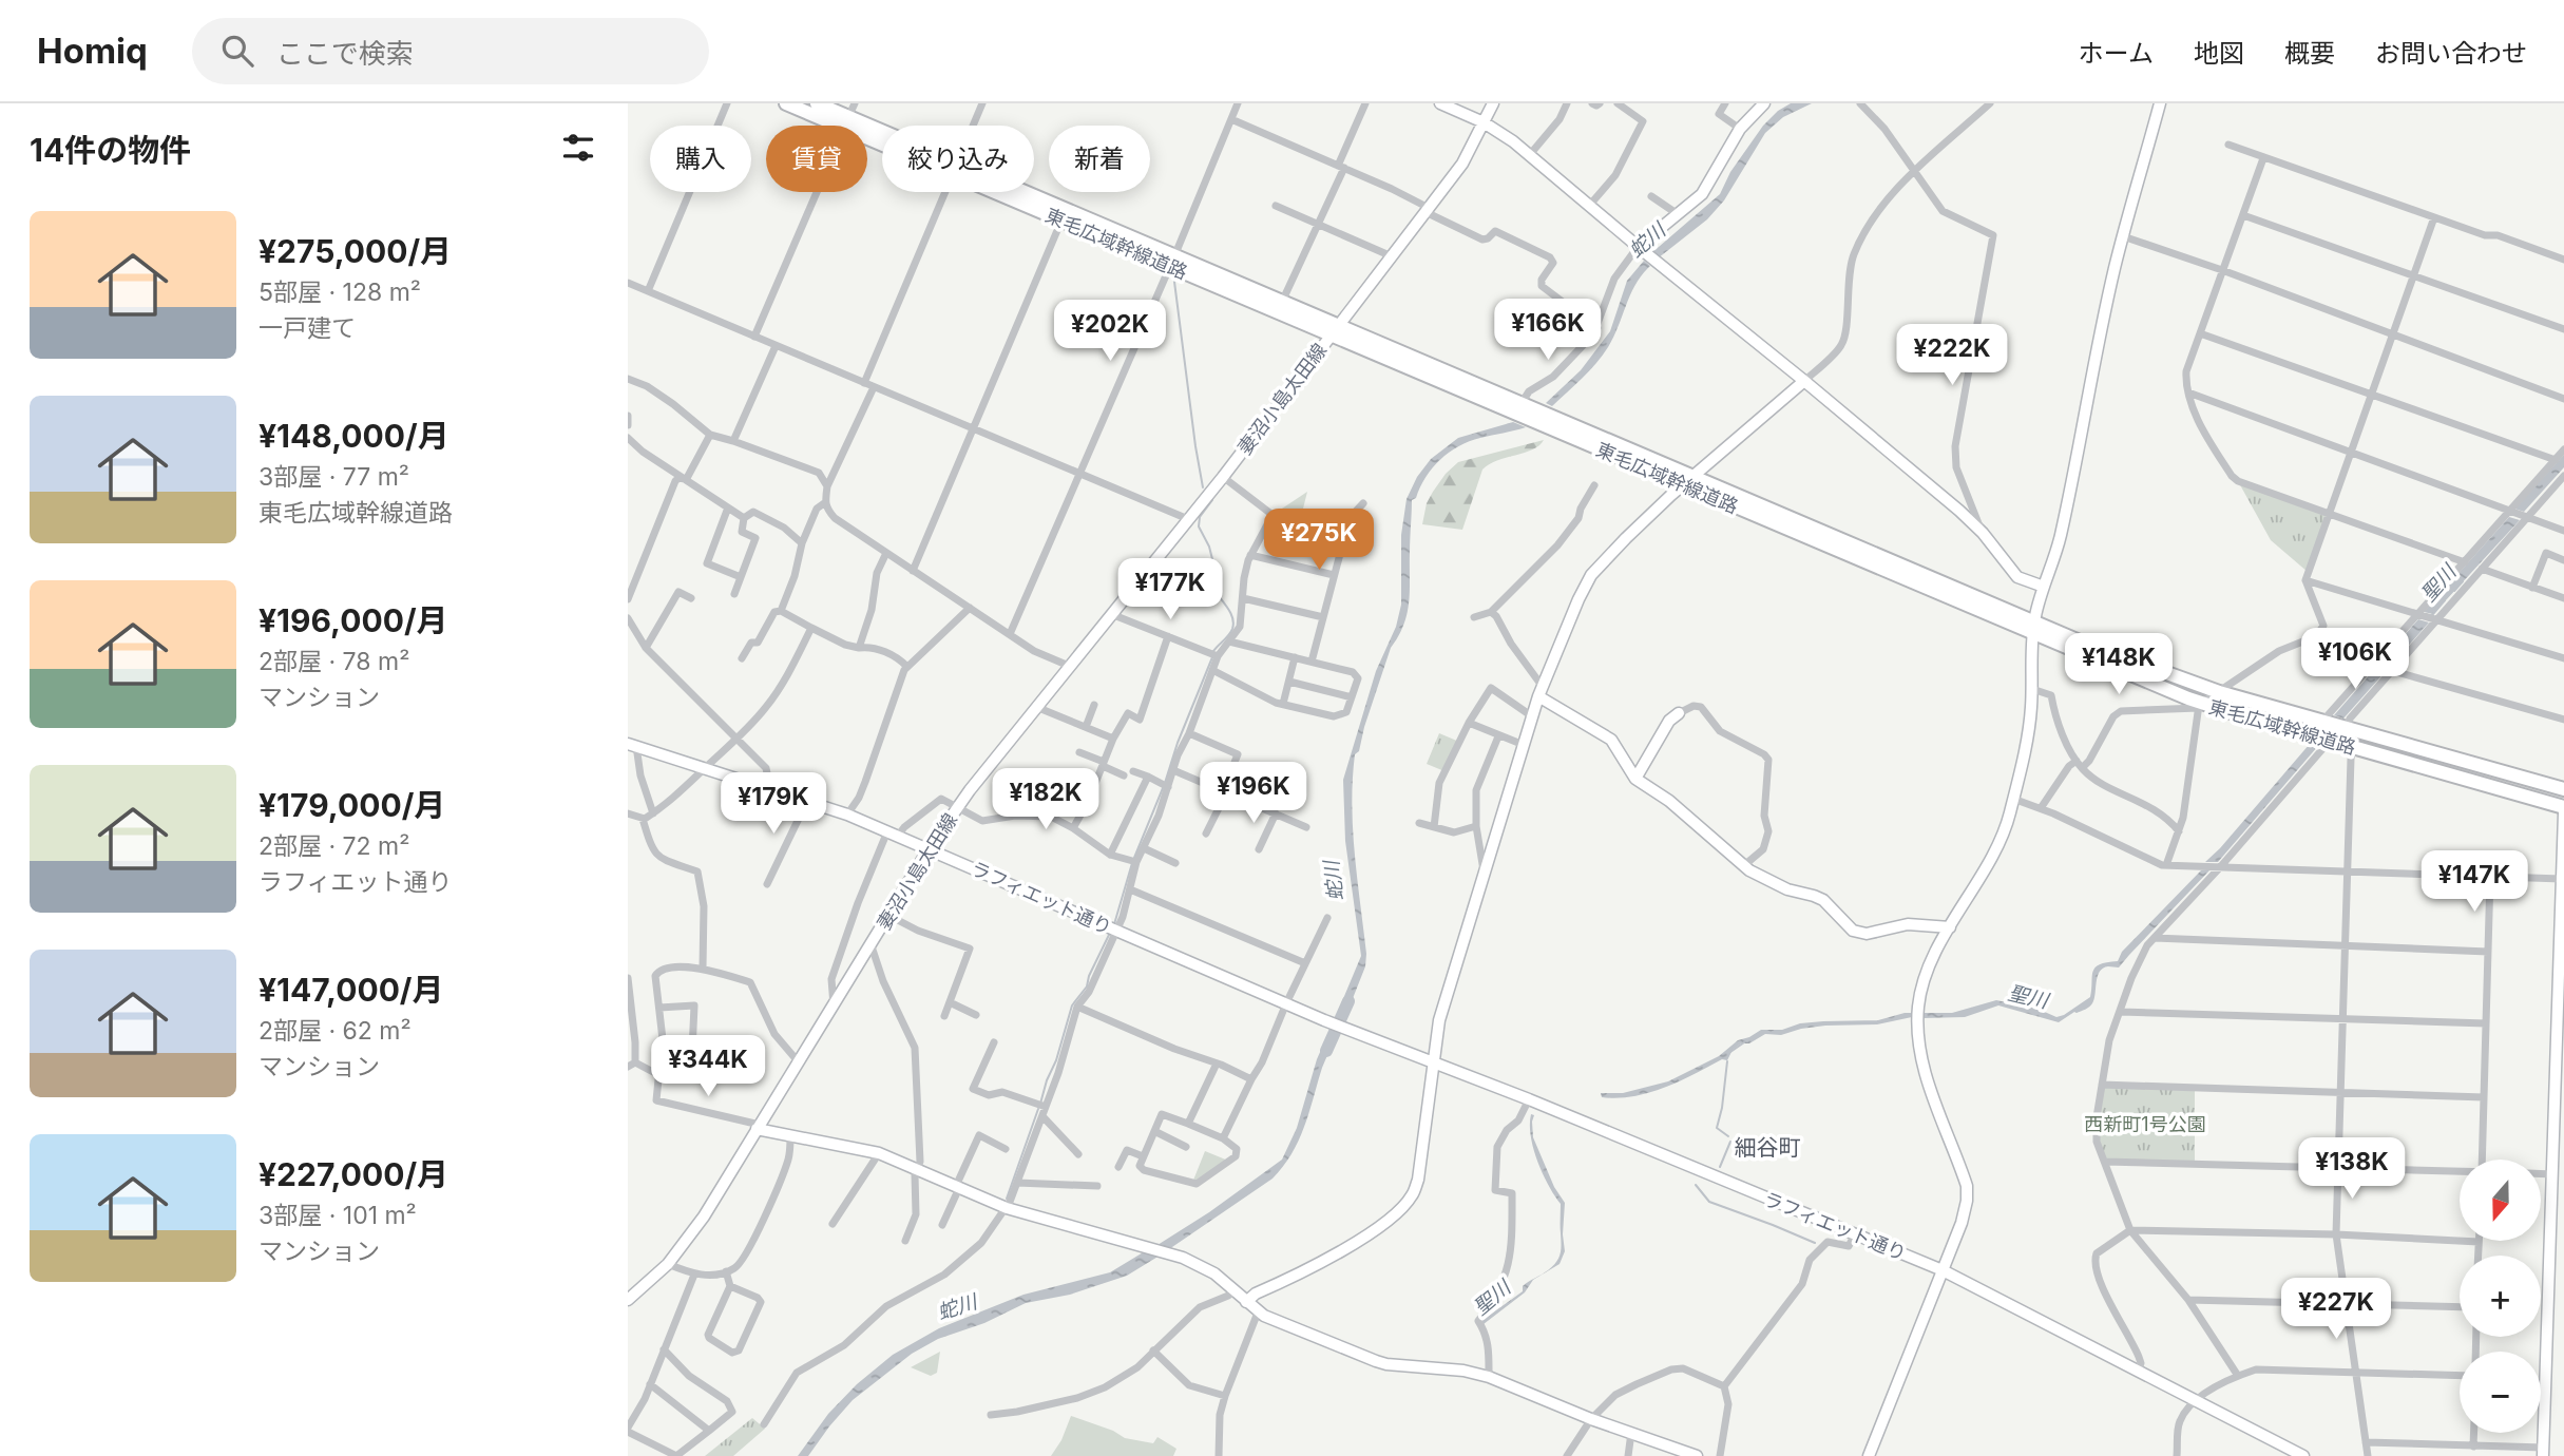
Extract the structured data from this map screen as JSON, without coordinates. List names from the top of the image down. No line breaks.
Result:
{"streets":{"highway":["東毛広域幹線道路"],"street":["妻沼小島太田線","ラフィエット通り"]},"crossings":[["東毛広域幹線道路","妻沼小島太田線"],["妻沼小島太田線","ラフィエット通り"]],"districts":["細谷町"],"water":["蛇川","聖川"],"parks":["西新町1号公園"],"north":"bottom","page":{"header":"Homiq","search":"ここで検索","nav":["ホーム","地図","概要","お問い合わせ"],"heading":"14件の物件","chip":["購入","賃貸","絞り込み","新着"],"list":[{"name":"¥275,000/月","note":"5部屋 · 128 m² · 一戸建て"},{"name":"¥148,000/月","note":"3部屋 · 77 m² · 東毛広域幹線道路"},{"name":"¥196,000/月","note":"2部屋 · 78 m² · マンション"},{"name":"¥179,000/月","note":"2部屋 · 72 m² · ラフィエット通り"},{"name":"¥147,000/月","note":"2部屋 · 62 m² · マンション"},{"name":"¥227,000/月","note":"3部屋 · 101 m² · マンション"}],"price":["¥166K","¥202K","¥222K","¥275K","¥177K","¥106K","¥148K","¥196K","¥182K","¥179K","¥147K","¥344K","¥138K","¥227K"],"map_buttons":["+","−"]}}
